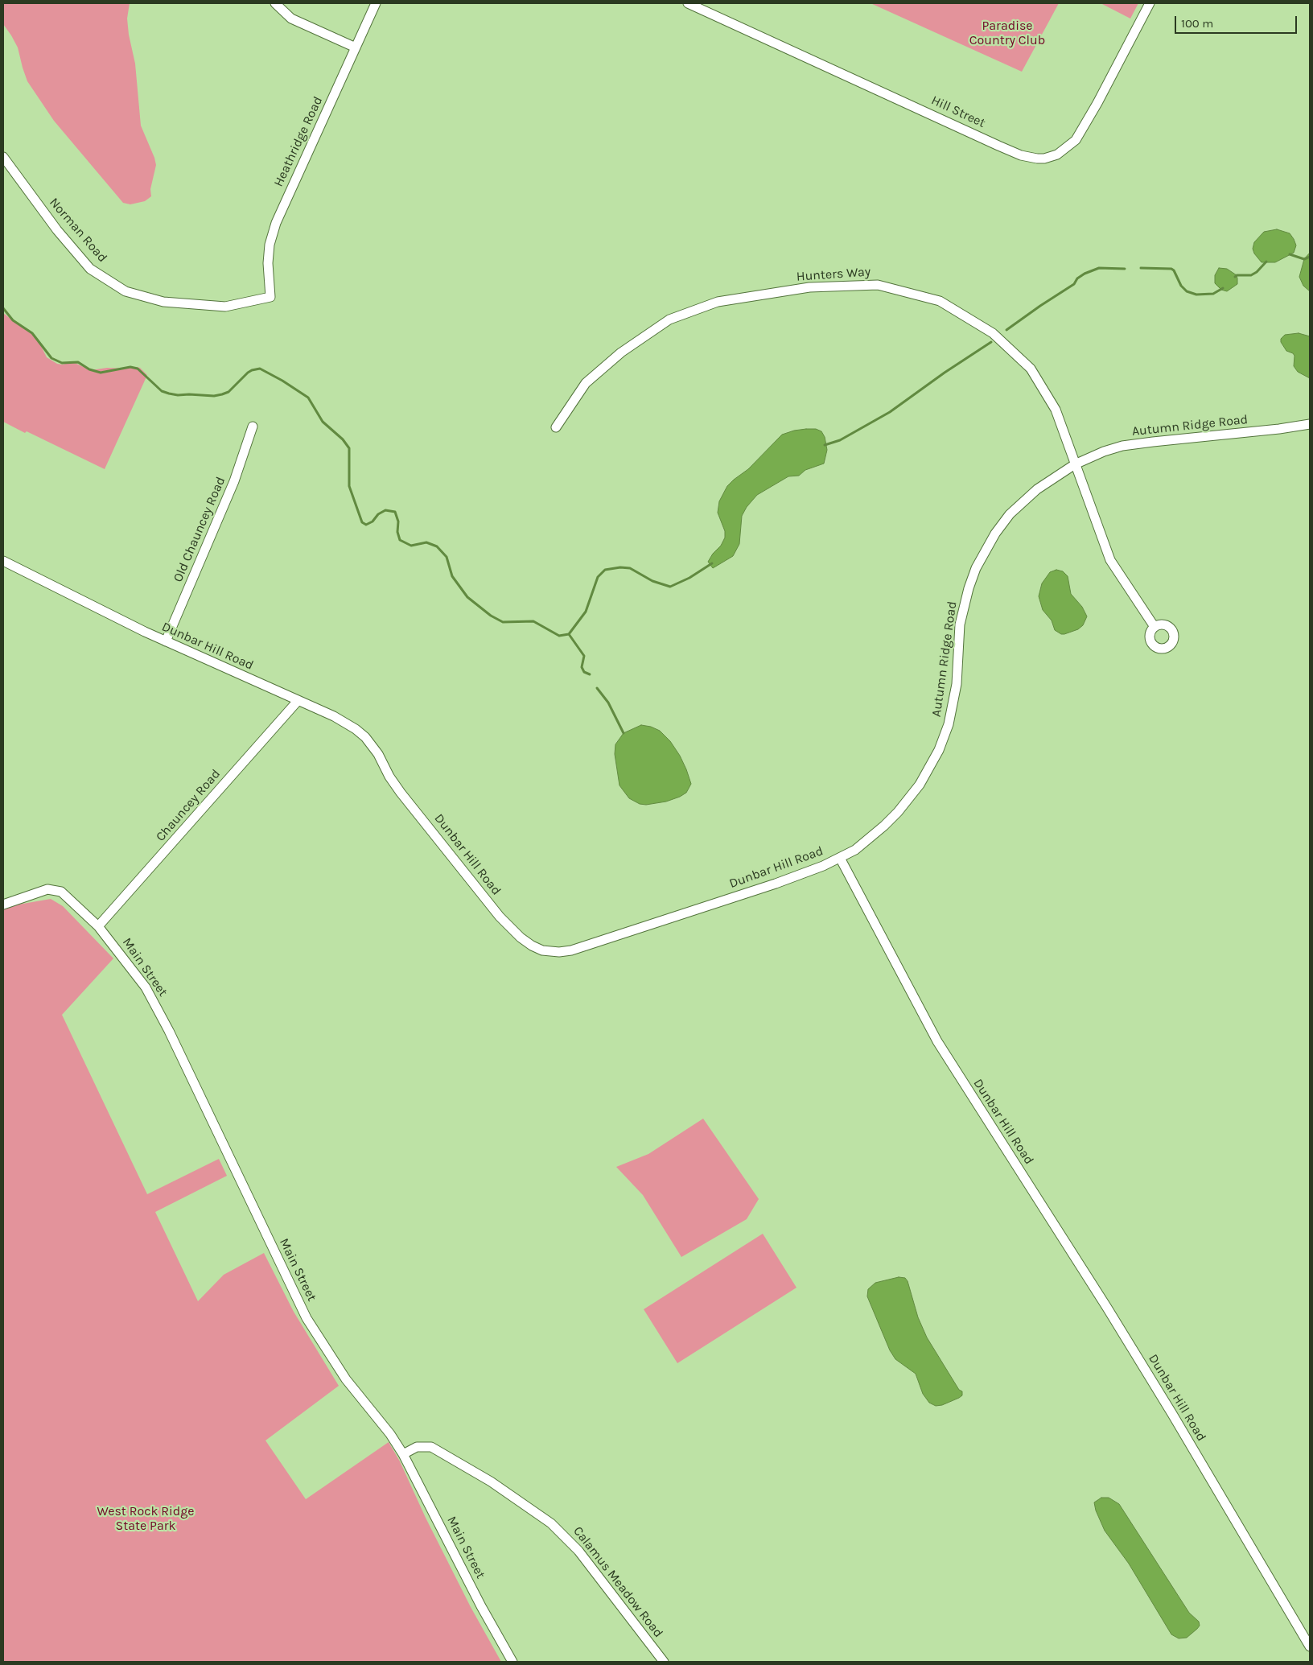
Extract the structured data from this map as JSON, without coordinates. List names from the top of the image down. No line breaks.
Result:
{"streets":{"street":["Hill Street","Heathridge Road","Norman Road","Hunters Way","Autumn Ridge Road","Old Chauncey Road","Dunbar Hill Road","Chauncey Road","Main Street","Calamus Meadow Road"]},"crossings":[["Heathridge Road","Norman Road"],["Hunters Way","Autumn Ridge Road"],["Autumn Ridge Road","Dunbar Hill Road"],["Old Chauncey Road","Dunbar Hill Road"],["Dunbar Hill Road","Chauncey Road"],["Chauncey Road","Main Street"],["Main Street","Calamus Meadow Road"]],"parks":["Paradise Country Club","West Rock Ridge State Park"],"scale_bar":"100 m"}
